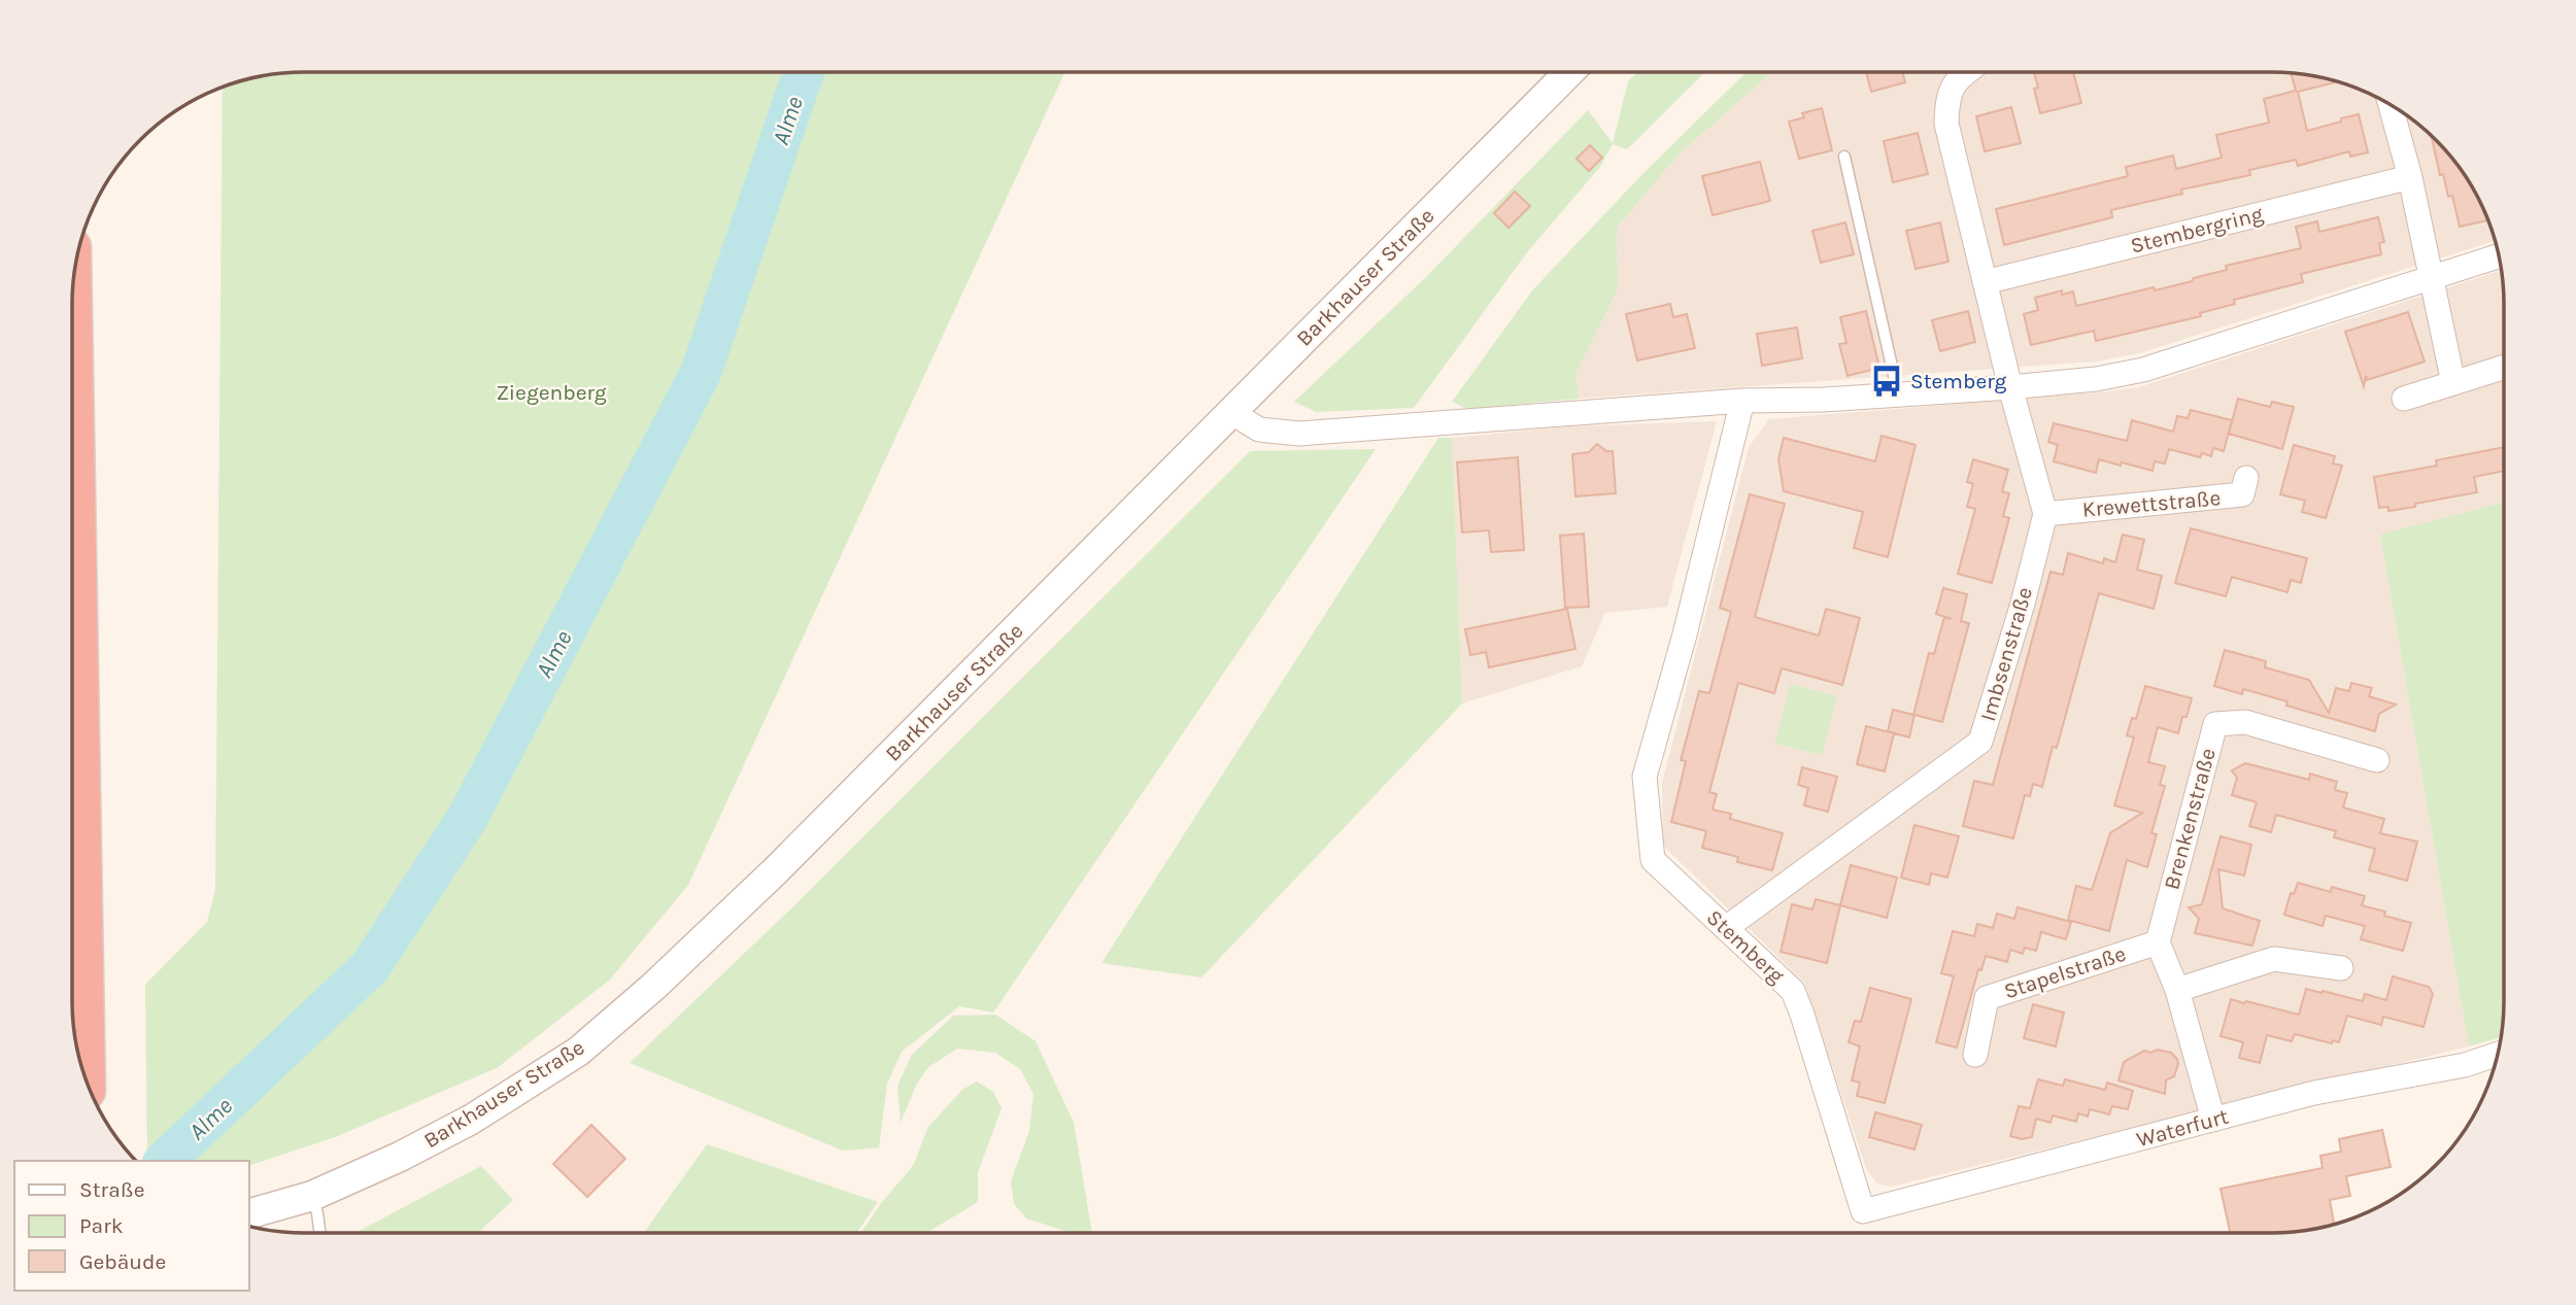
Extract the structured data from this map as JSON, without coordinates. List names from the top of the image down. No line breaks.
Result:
{"streets":{"street":["Stembergring","Barkhauser Straße","Krewettstraße","Imbsenstraße","Brenkenstraße","Stemberg","Stapelstraße","Waterfurt"]},"crossings":[["Krewettstraße","Imbsenstraße"],["Imbsenstraße","Stemberg"],["Brenkenstraße","Stapelstraße"],["Stemberg","Waterfurt"]],"water":["Alme"],"parks":["Ziegenberg"],"places":{"bus stop":["Stemberg"]},"legend":["Straße","Park","Gebäude"]}
